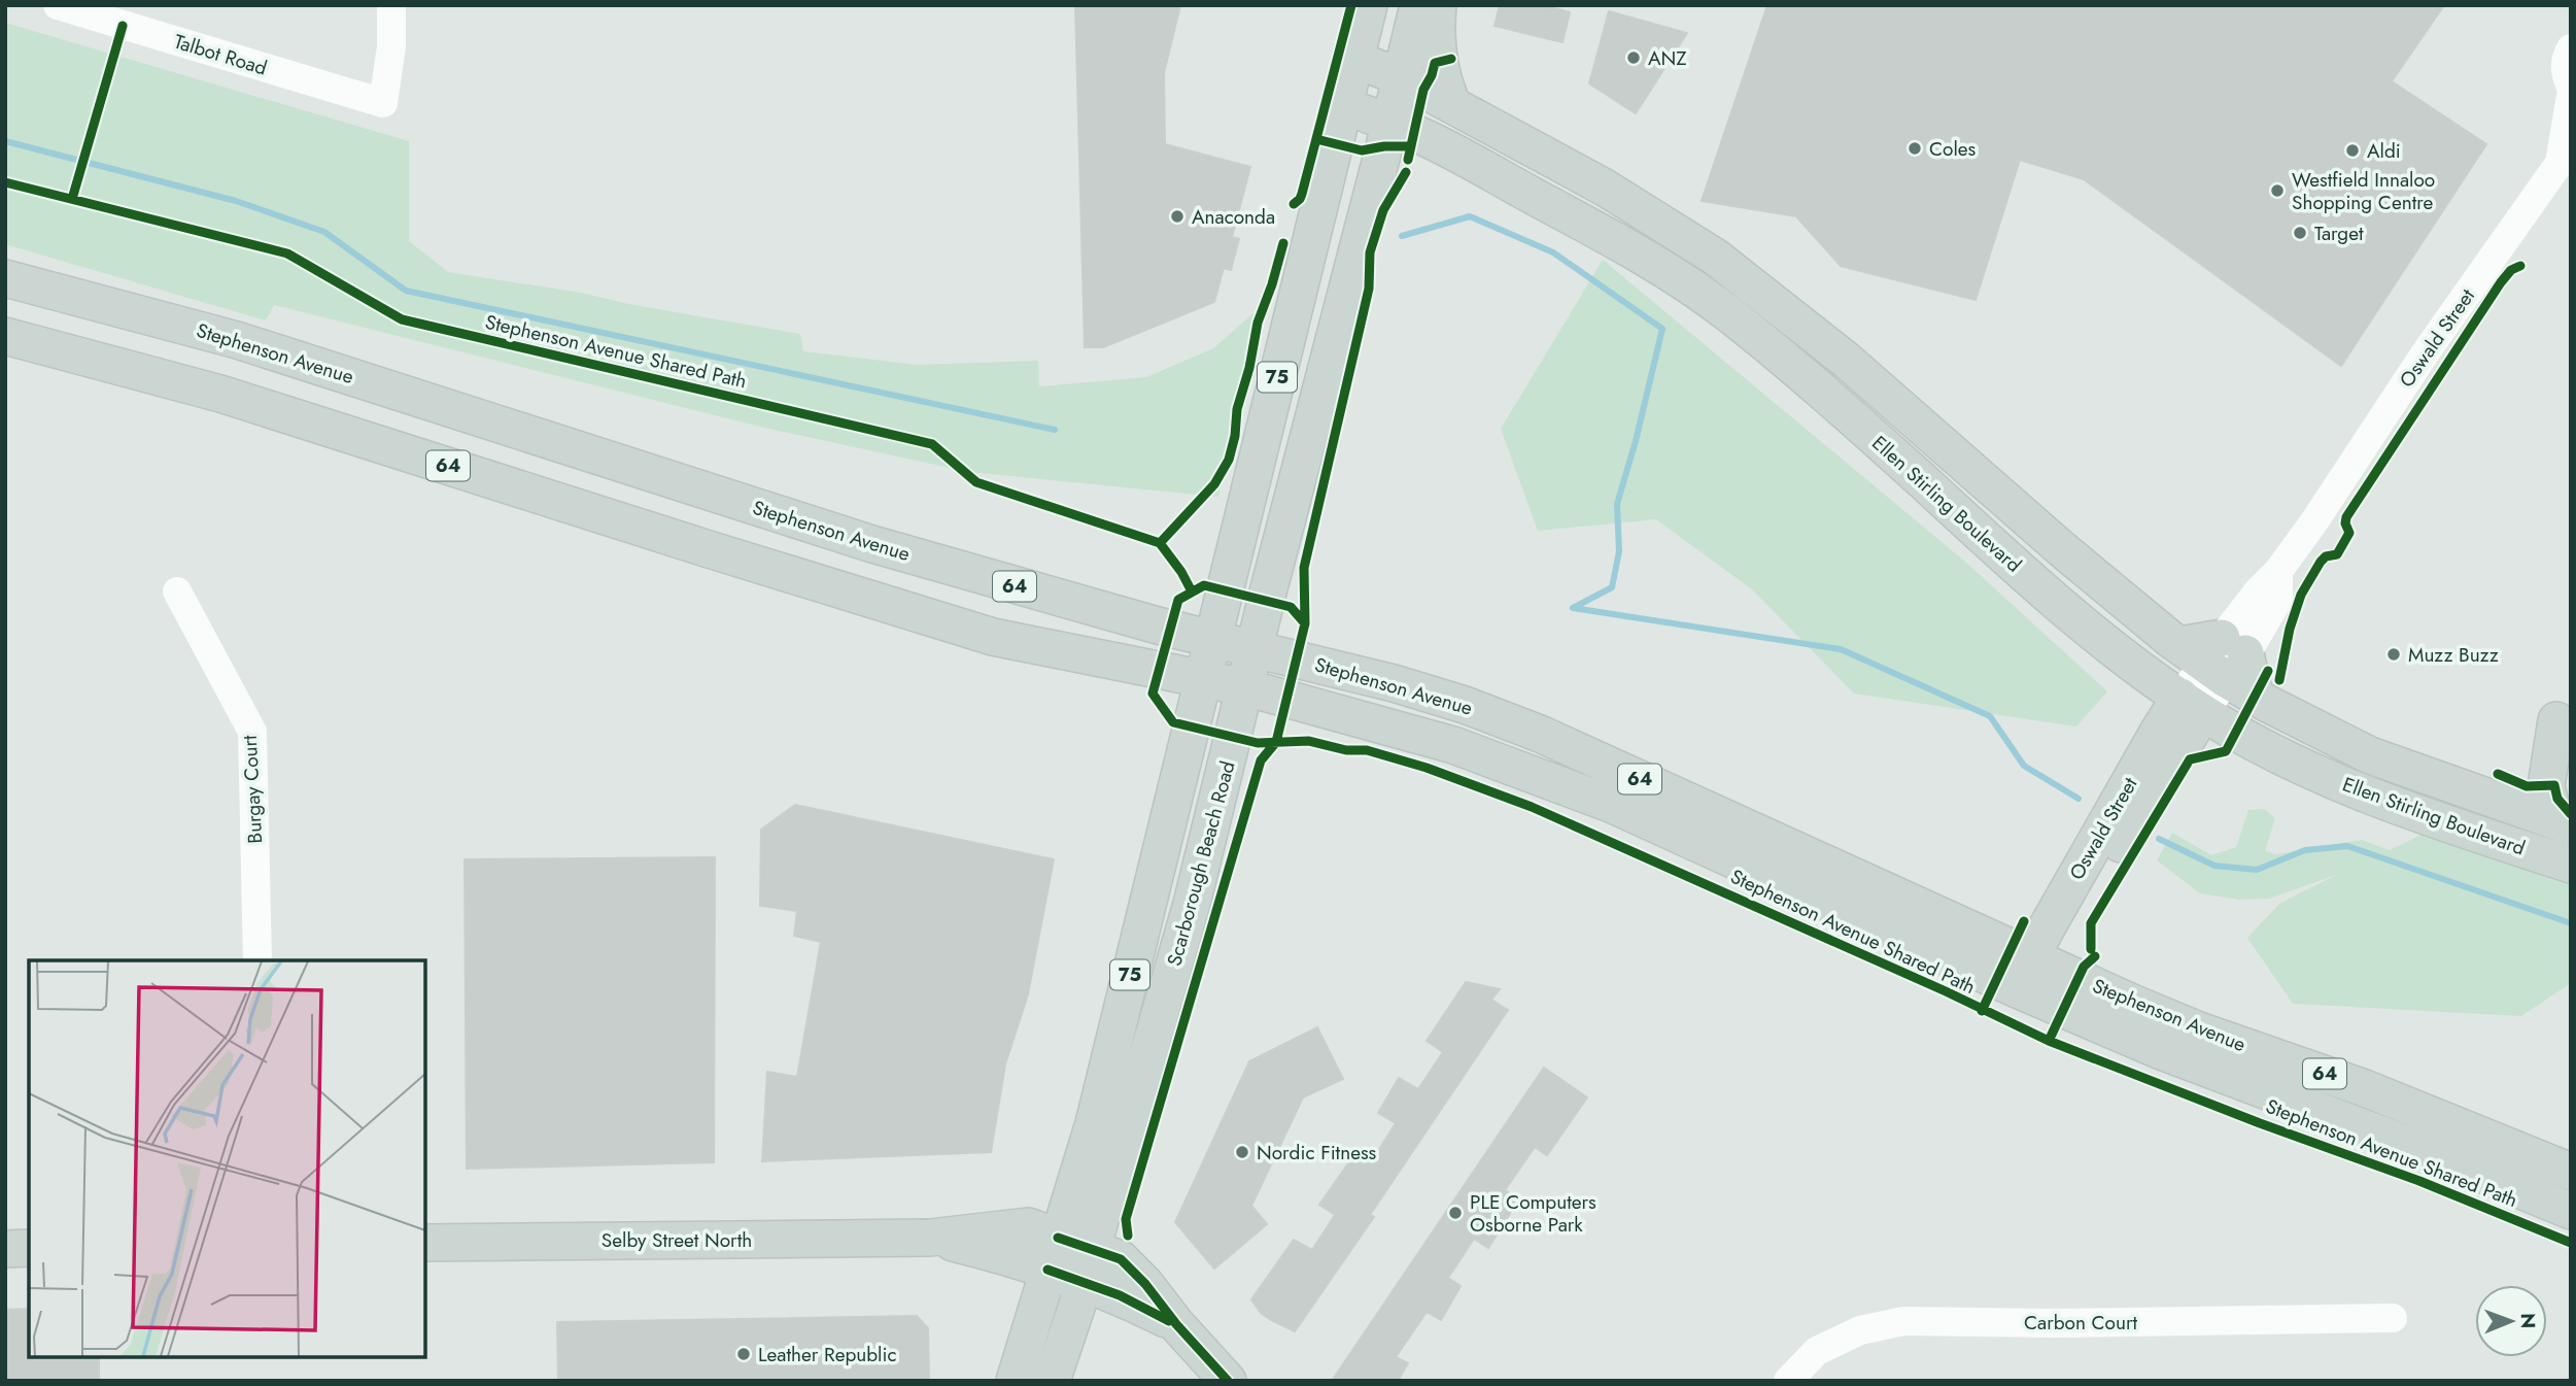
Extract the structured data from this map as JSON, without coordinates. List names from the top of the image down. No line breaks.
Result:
{"streets":{"main road":["Oswald Street","Stephenson Avenue","75","64","Ellen Stirling Boulevard","Scarborough Beach Road","Selby Street North"],"street":["Talbot Road","Burgay Court","Carbon Court"],"cycle path":["Stephenson Avenue Shared Path"]},"crossings":[["Oswald Street","Stephenson Avenue"],["Oswald Street","Ellen Stirling Boulevard"],["Stephenson Avenue","Scarborough Beach Road"],["Ellen Stirling Boulevard","Scarborough Beach Road"],["Scarborough Beach Road","Selby Street North"]],"places":["ANZ","Coles","Aldi","Westfield Innaloo Shopping Centre","Anaconda","Target","Muzz Buzz","Nordic Fitness","PLE Computers Osborne Park","Leather Republic"],"north":"right"}
